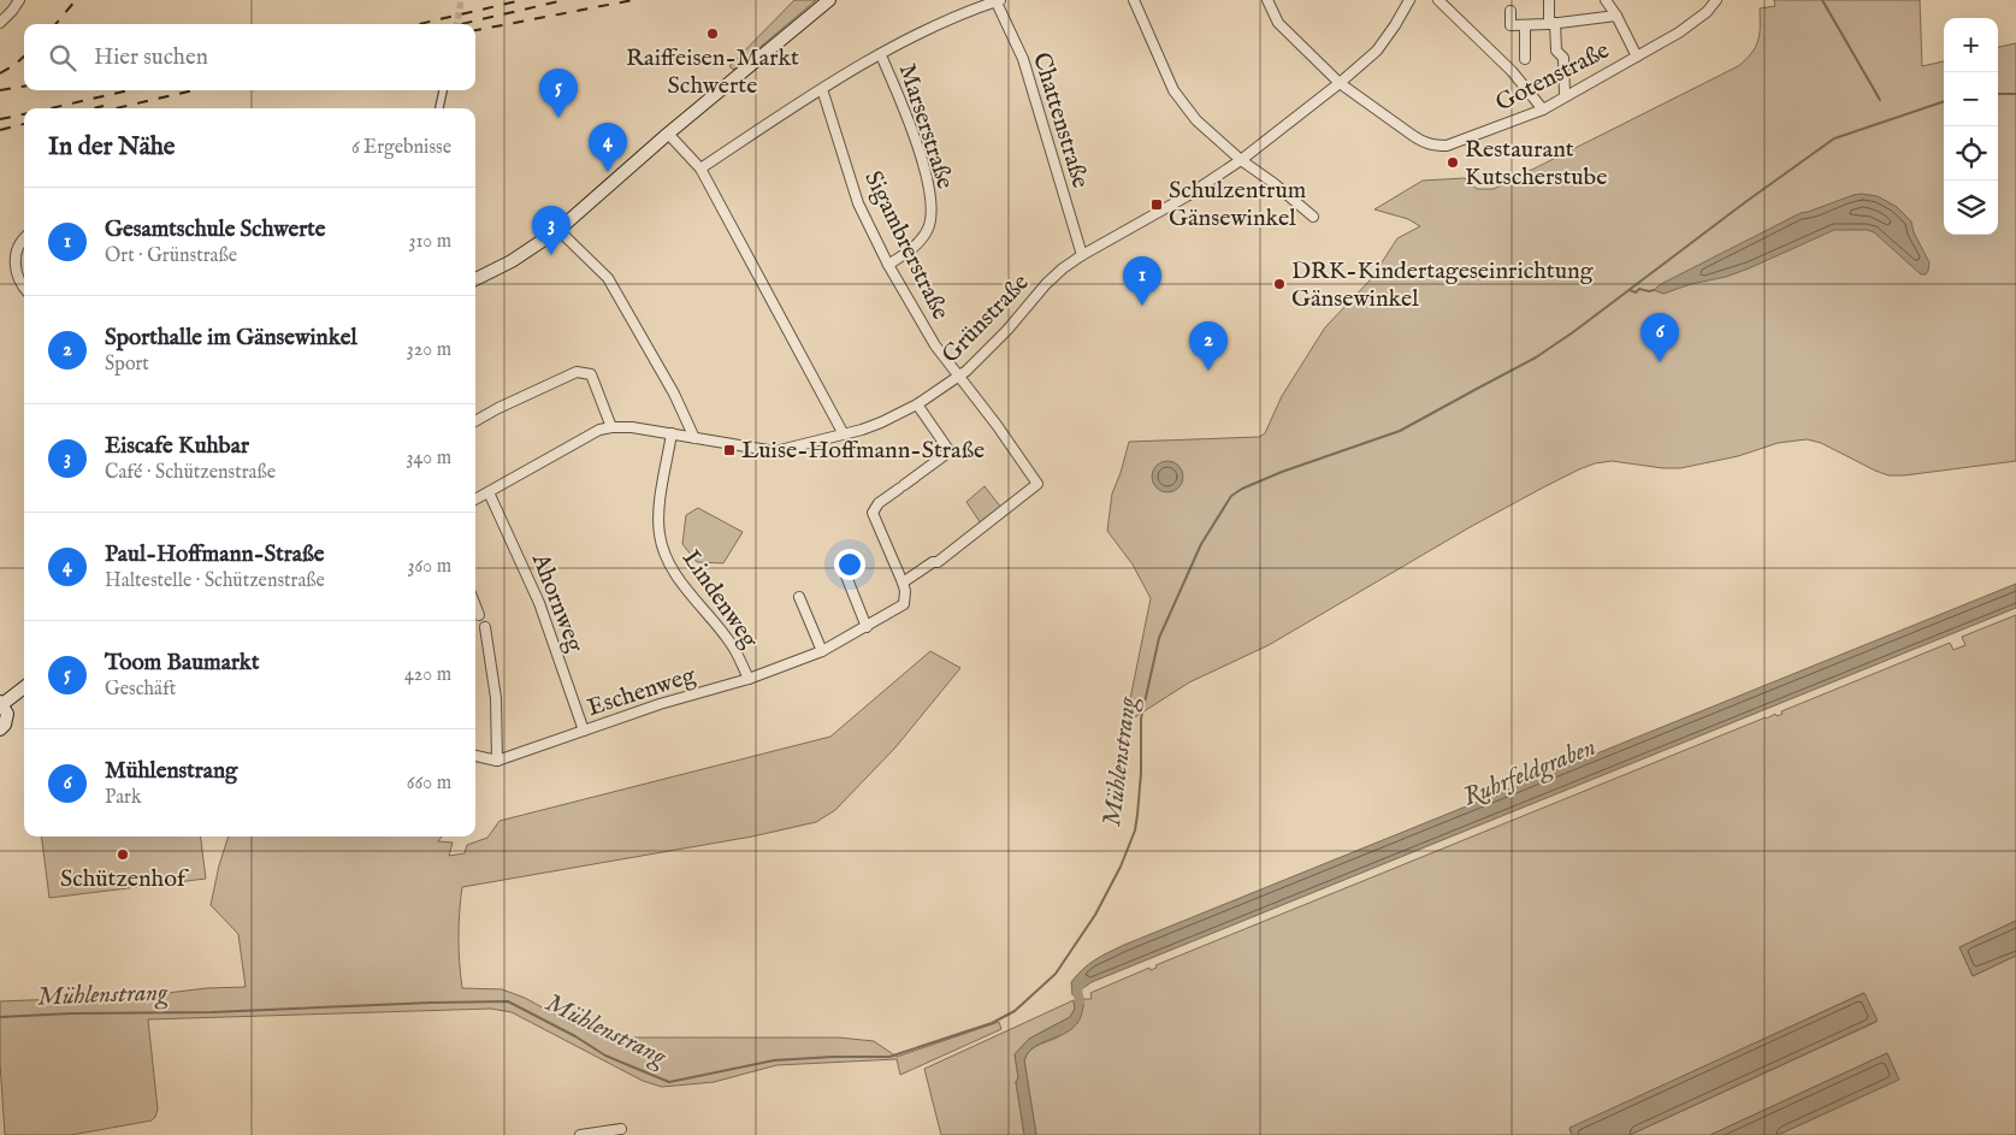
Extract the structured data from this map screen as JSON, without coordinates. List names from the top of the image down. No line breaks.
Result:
{"streets":{"street":["Gotenstraße","Chattenstraße","Marserstraße","Sigambrerstraße","Grünstraße","Lindenweg","Ahornweg","Eschenweg"]},"crossings":[["Gotenstraße","Grünstraße"],["Chattenstraße","Grünstraße"],["Marserstraße","Sigambrerstraße"],["Sigambrerstraße","Grünstraße"],["Sigambrerstraße","Eschenweg"],["Grünstraße","Lindenweg"],["Grünstraße","Ahornweg"],["Lindenweg","Eschenweg"],["Ahornweg","Eschenweg"]],"water":["Mühlenstrang","Ruhrfeldgraben"],"places":{"other":["Raiffeisen-Markt Schwerte","Restaurant Kutscherstube","DRK-Kindertageseinrichtung Gänsewinkel","Schützenhof"],"transit":["Schulzentrum Gänsewinkel","Luise-Hoffmann-Straße"]},"page":{"map_buttons":["+","−"],"search":"Hier suchen","pins":["5","4","3","1","6","2"],"heading":["In der Nähe","6 Ergebnisse"],"list":[{"mark":"1","name":"Gesamtschule Schwerte","note":"Ort · Grünstraße","value":"310 m"},{"mark":"2","name":"Sporthalle im Gänsewinkel","note":"Sport","value":"320 m"},{"mark":"3","name":"Eiscafe Kuhbar","note":"Café · Schützenstraße","value":"340 m"},{"mark":"4","name":"Paul-Hoffmann-Straße","note":"Haltestelle · Schützenstraße","value":"360 m"},{"mark":"5","name":"Toom Baumarkt","note":"Geschäft","value":"420 m"},{"mark":"6","name":"Mühlenstrang","note":"Park","value":"660 m"}]}}
